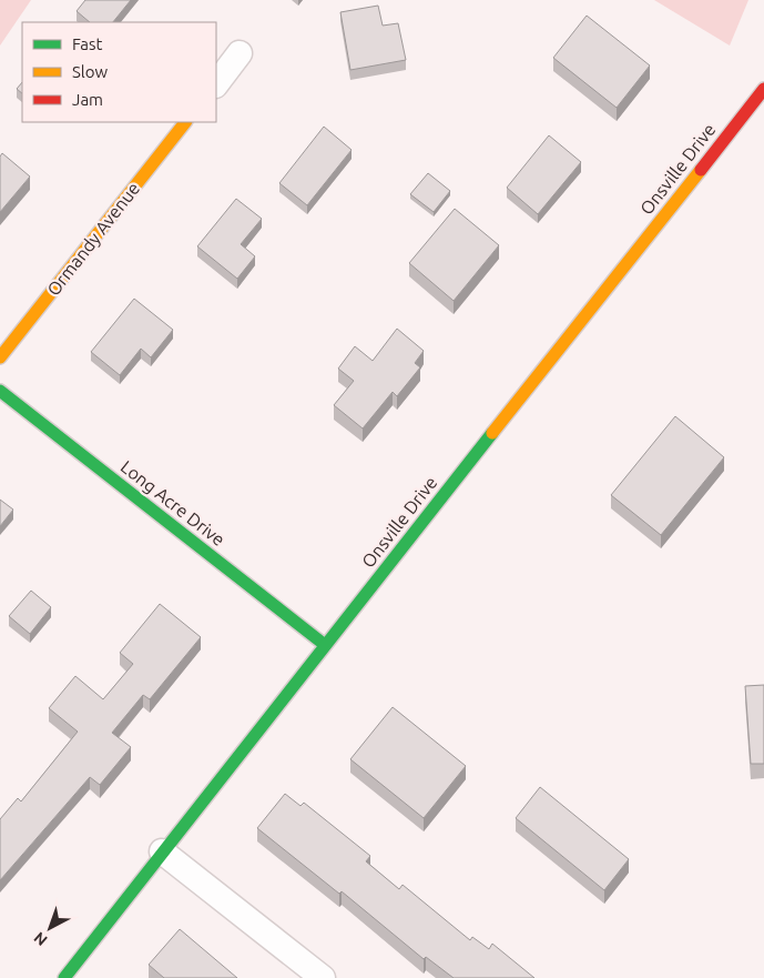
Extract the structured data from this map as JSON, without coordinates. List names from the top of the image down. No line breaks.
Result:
{"streets":{"street":["Onsville Drive","Ormandy Avenue","Long Acre Drive"]},"crossings":[["Onsville Drive","Long Acre Drive"]],"legend":["Fast","Slow","Jam"],"north":"bottom left"}
